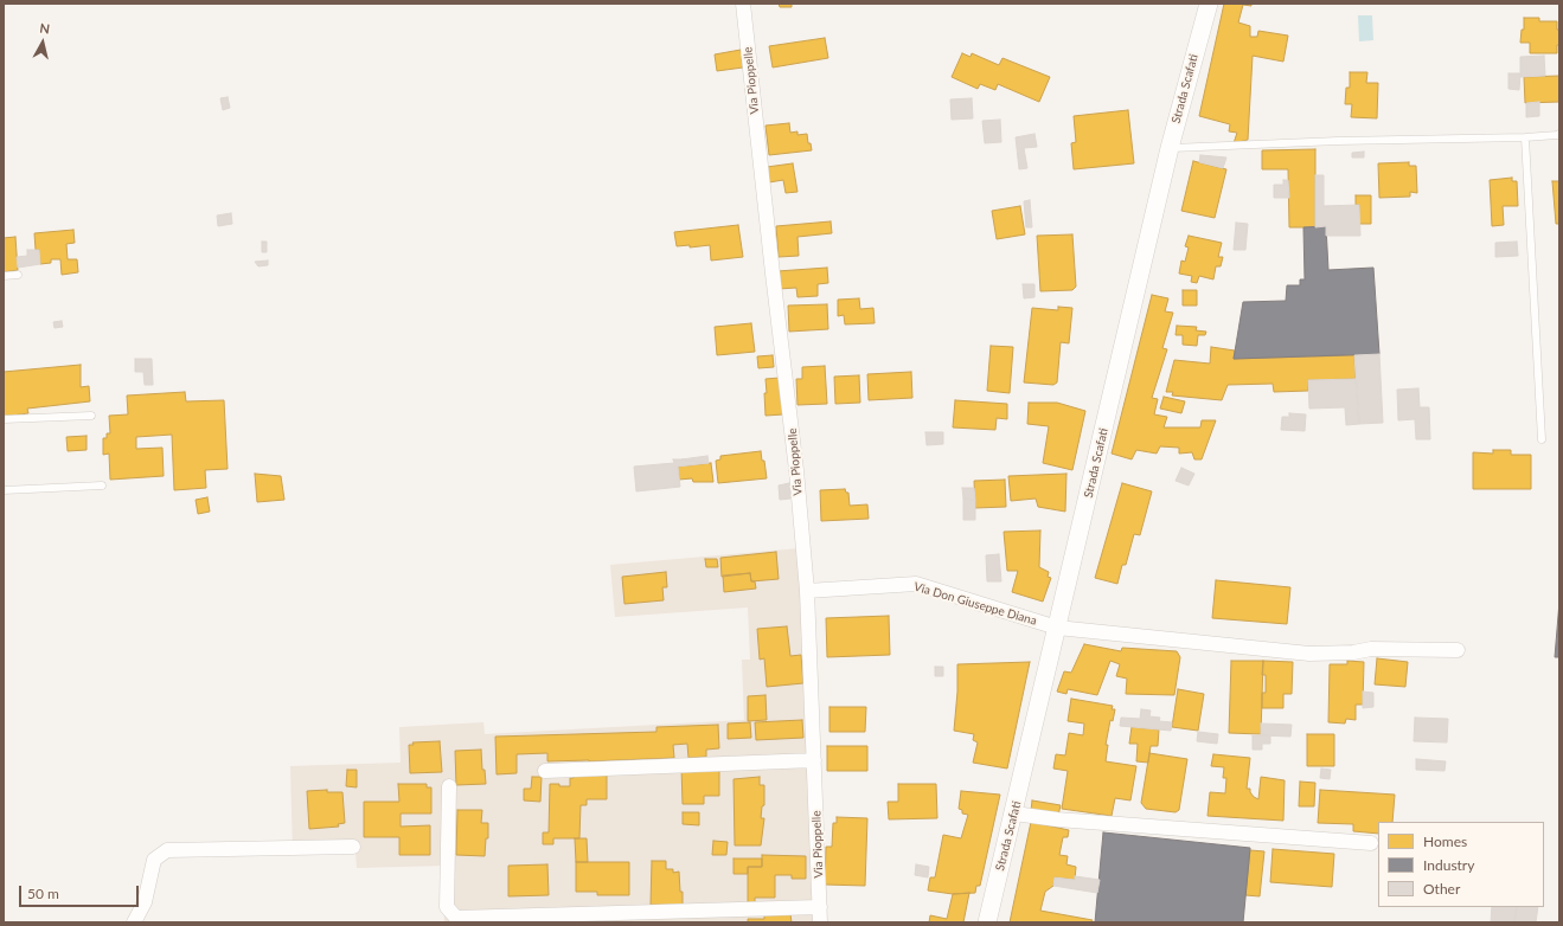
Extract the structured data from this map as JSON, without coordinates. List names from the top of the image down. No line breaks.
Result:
{"streets":{"street":["Via Pioppelle","Strada Scafati","Via Don Giuseppe Diana"]},"crossings":[["Via Pioppelle","Via Don Giuseppe Diana"],["Strada Scafati","Via Don Giuseppe Diana"]],"legend":["Homes","Industry","Other"],"scale_bar":"50 m","north":"top"}
